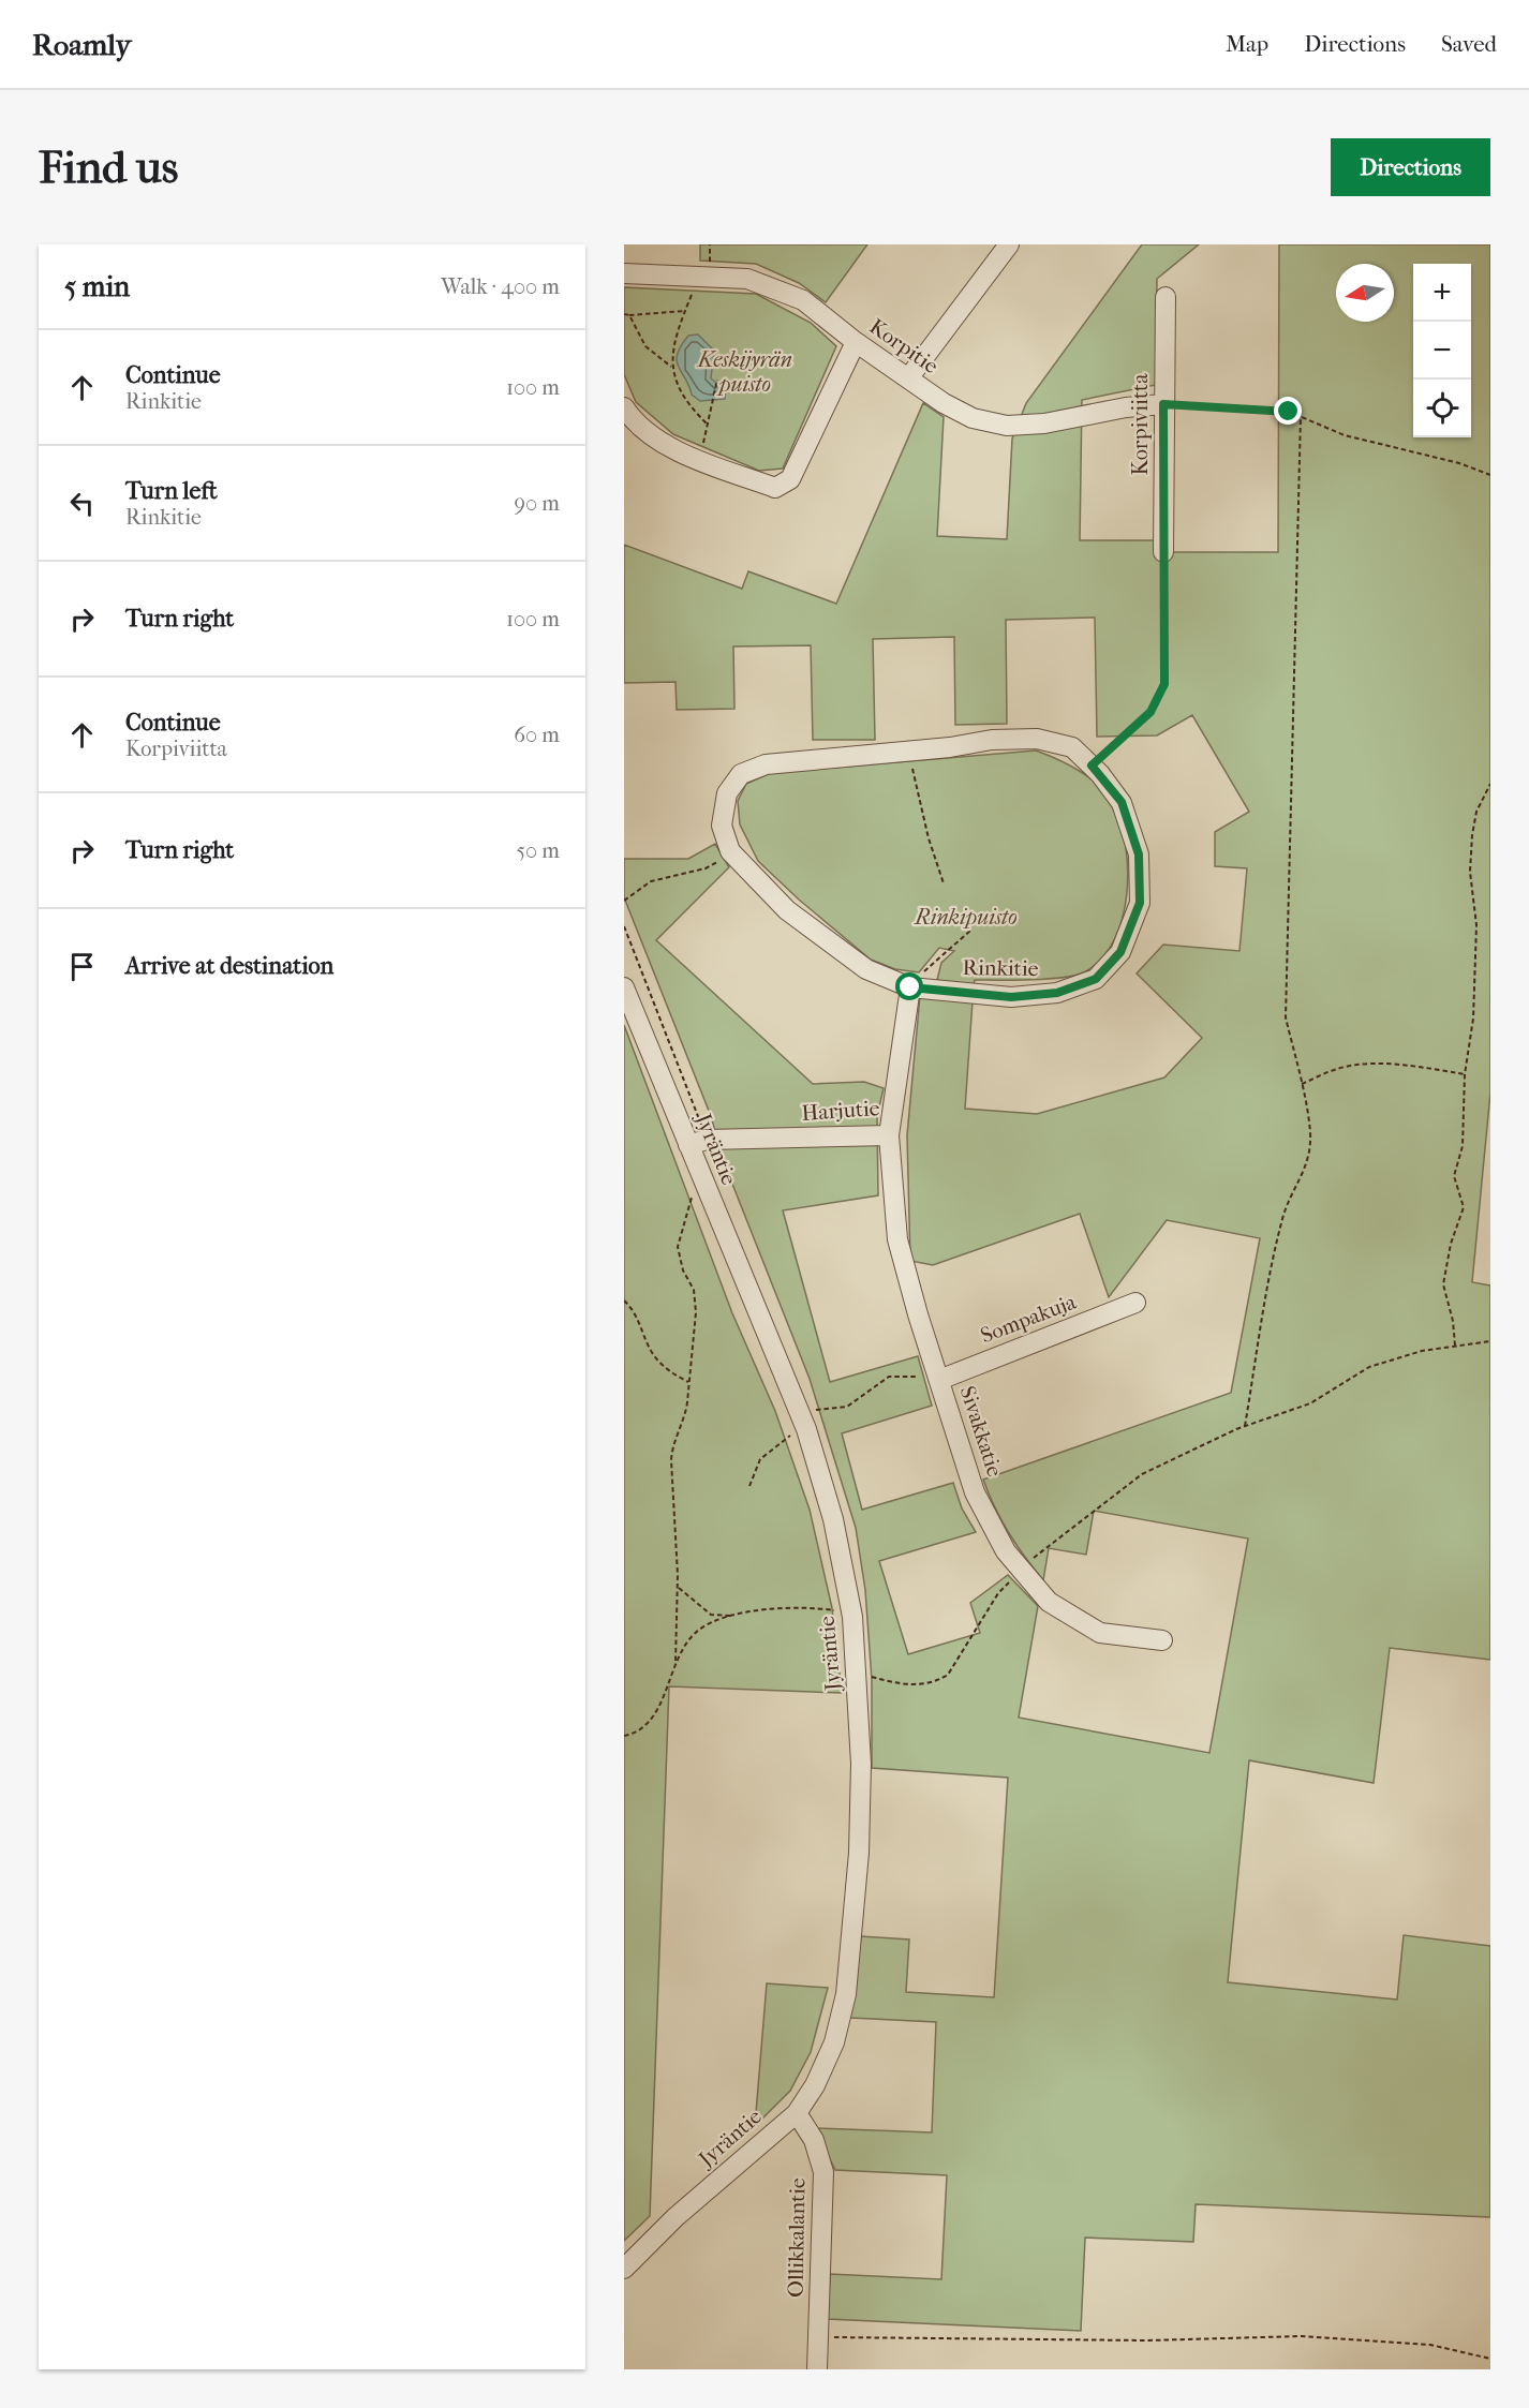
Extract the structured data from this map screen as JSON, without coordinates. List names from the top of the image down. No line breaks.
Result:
{"streets":{"street":["Korpitie","Korpiviitta","Rinkitie","Harjutie","Jyräntie","Sompakuja","Sivakkatie","Ollikkalantie"]},"crossings":[["Korpitie","Korpiviitta"],["Rinkitie","Harjutie"],["Harjutie","Jyräntie"],["Harjutie","Sivakkatie"],["Jyräntie","Ollikkalantie"],["Sompakuja","Sivakkatie"]],"parks":["Keskijyrän puisto","Rinkipuisto"],"north":"left","page":{"header":"Roamly","nav":["Map","Directions","Saved"],"buttons":"Directions","title":"Find us","heading":["5 min","Walk · 400 m"],"map_buttons":["+","−"],"list":[["Continue","Rinkitie","100 m"],["Turn left","Rinkitie","90 m"],["Turn right","100 m"],["Continue","Korpiviitta","60 m"],["Turn right","50 m"],"Arrive at destination"]}}
